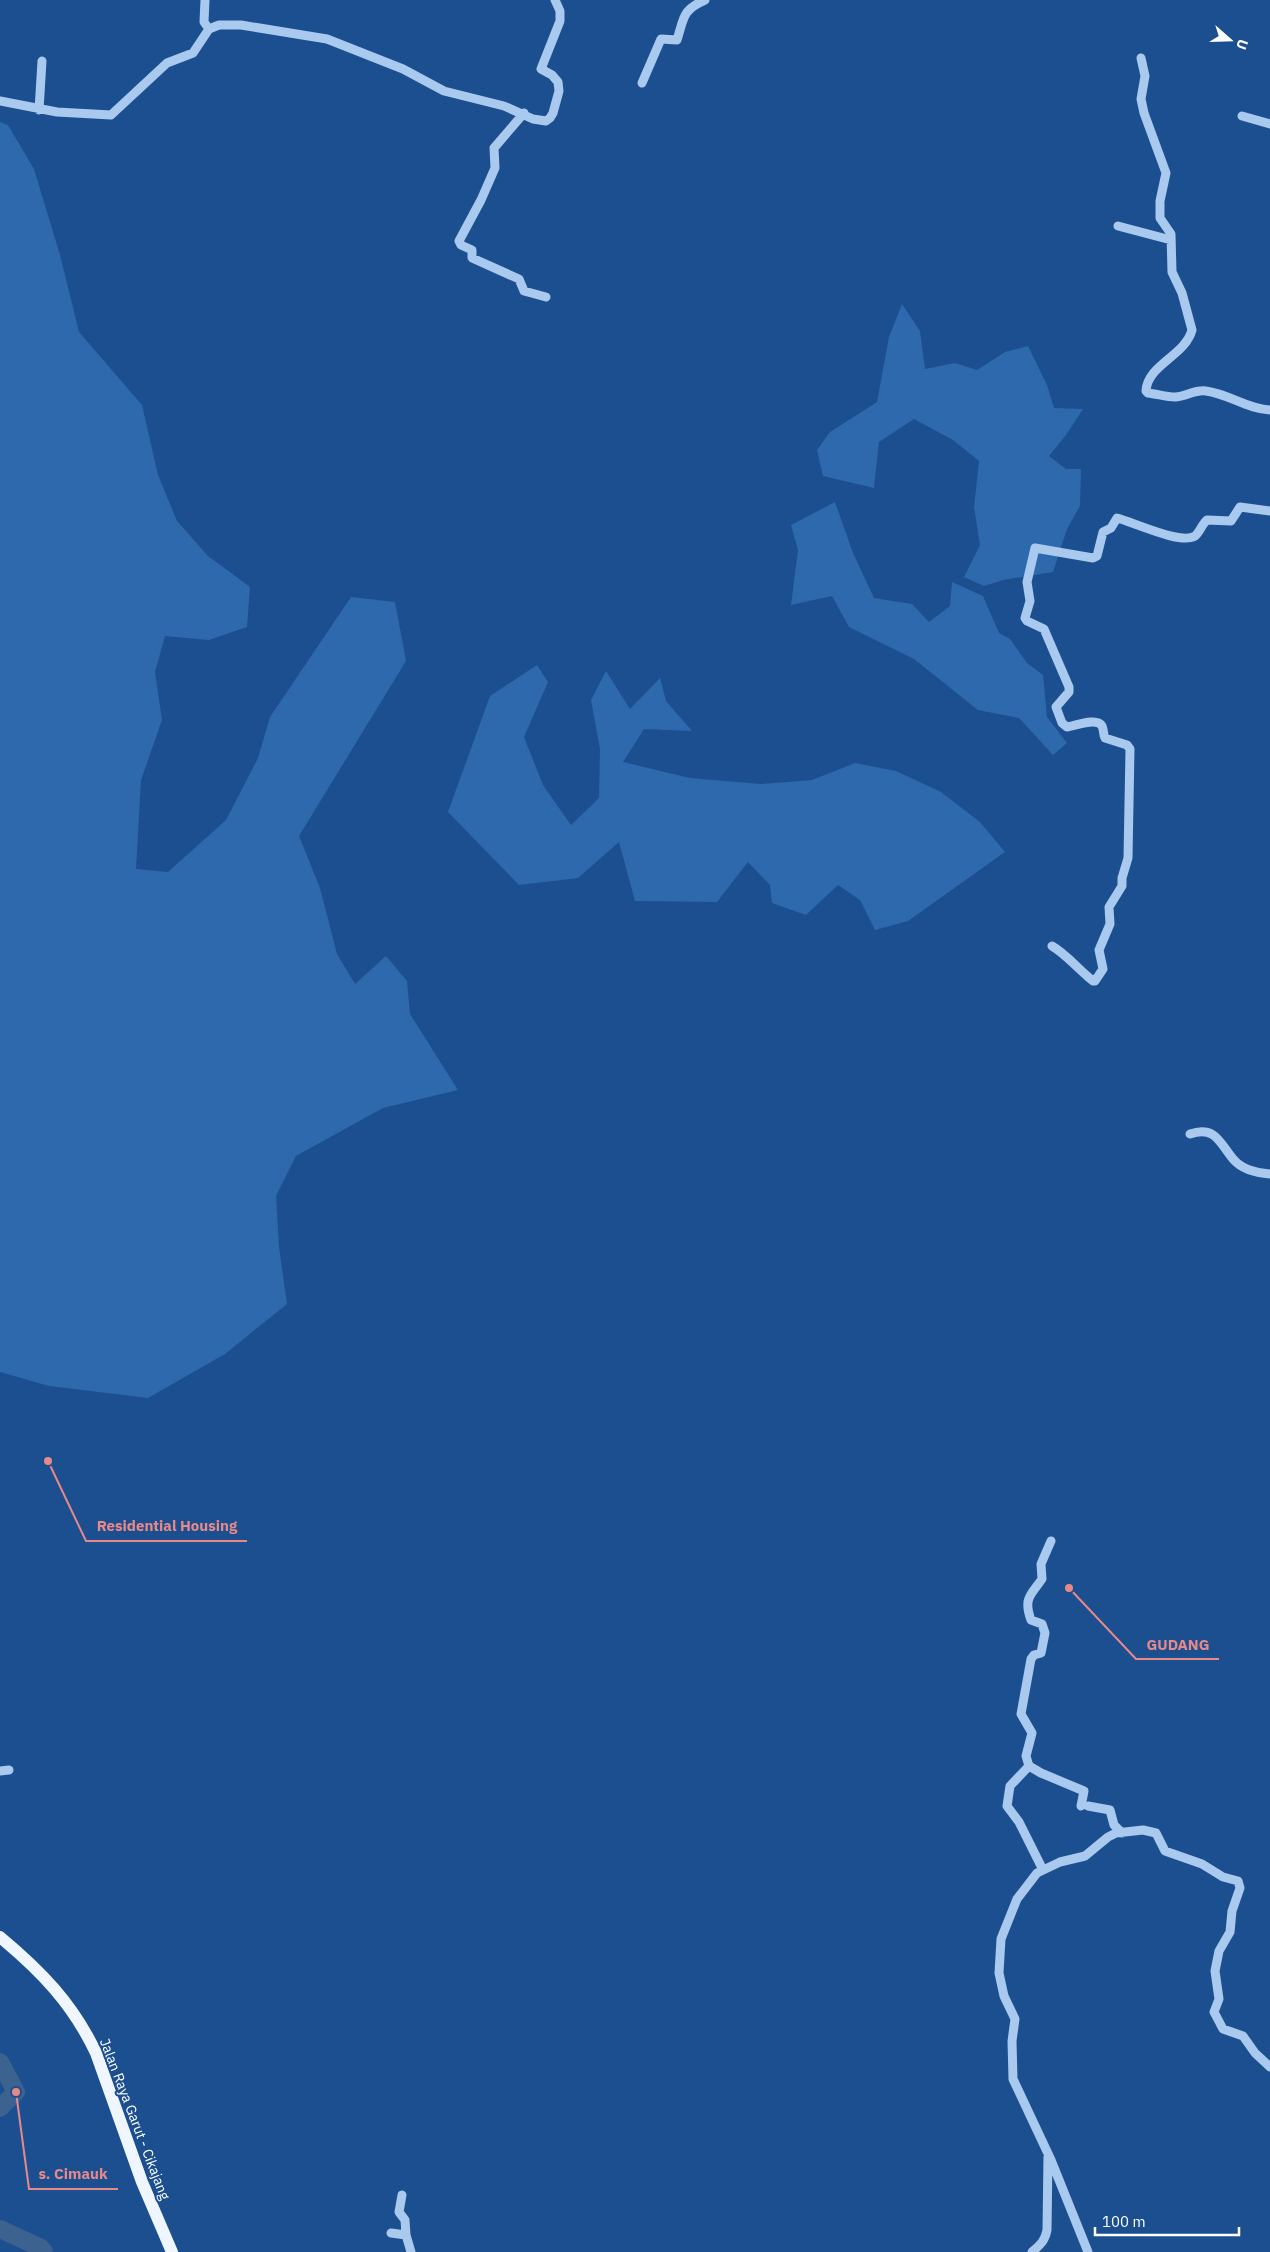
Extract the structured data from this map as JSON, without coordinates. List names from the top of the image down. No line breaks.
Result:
{"streets":{"main road":["Jalan Raya Garut - Cikajang"]},"places":["Residential Housing","GUDANG","s. Cimauk"],"scale_bar":"100 m","north":"right"}
